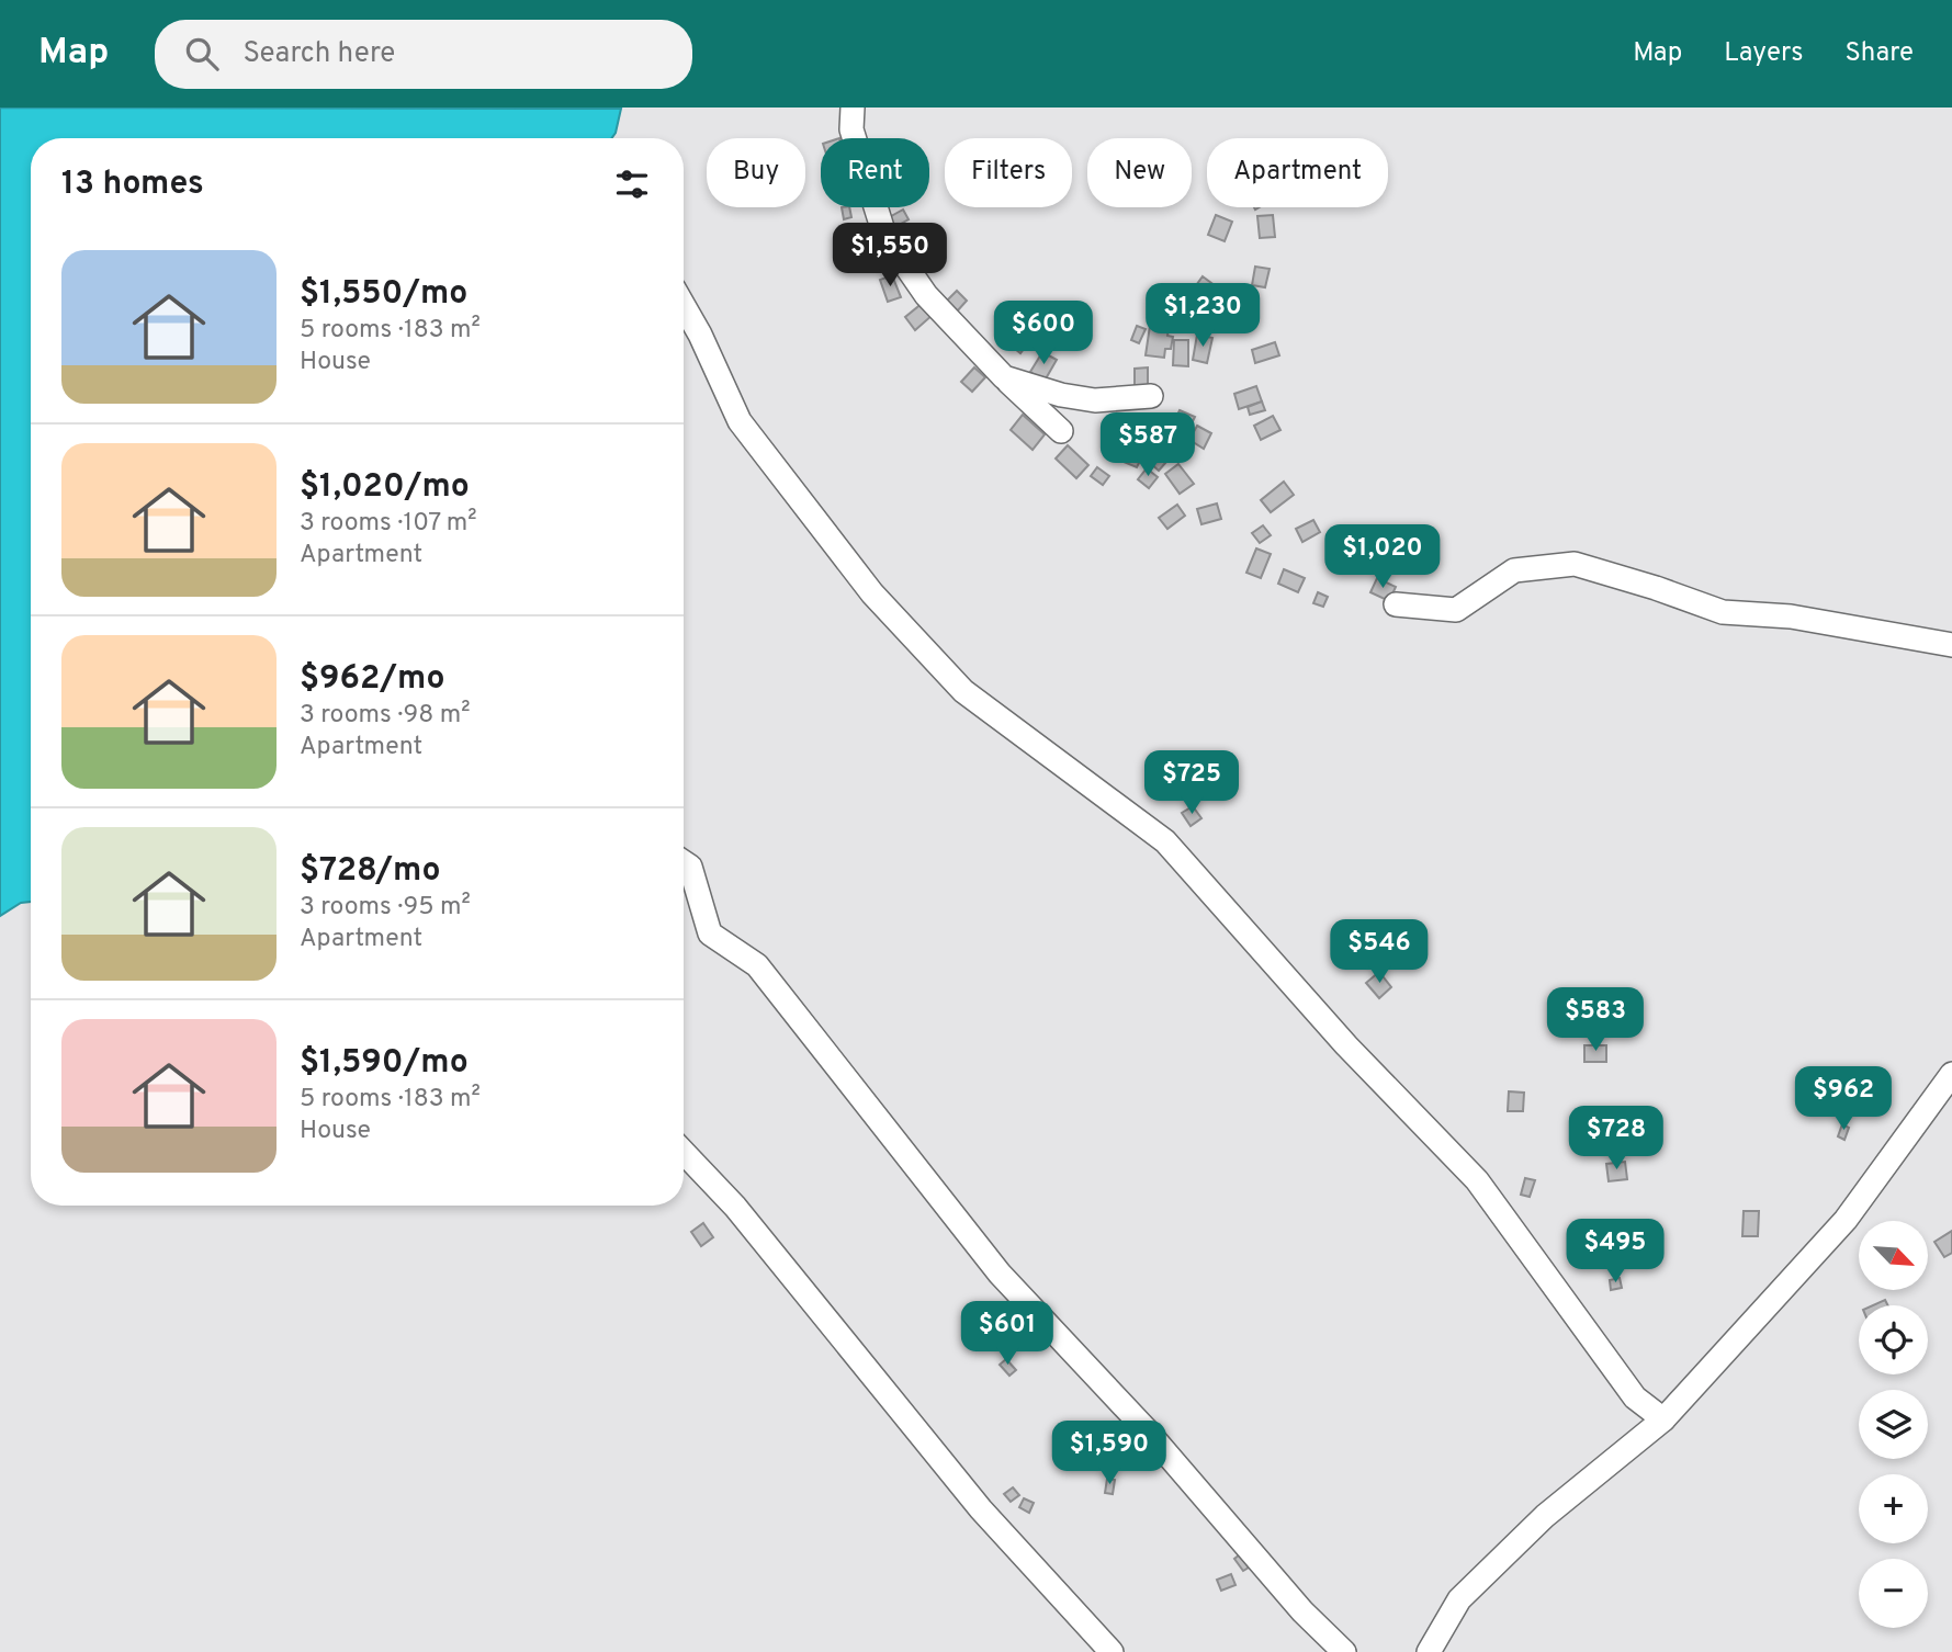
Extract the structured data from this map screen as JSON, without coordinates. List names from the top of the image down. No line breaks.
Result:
{"north":"bottom right","page":{"header":"Map","search":"Search here","nav":["Map","Layers","Share"],"chip":["Buy","Rent","Filters","New","Apartment"],"heading":"13 homes","price":["$1,550","$1,230","$600","$587","$1,020","$725","$546","$583","$962","$728","$495","$601","$1,590"],"list":[{"name":"$1,550/mo","note":"5 rooms · 183 m² · House"},{"name":"$1,020/mo","note":"3 rooms · 107 m² · Apartment"},{"name":"$962/mo","note":"3 rooms · 98 m² · Apartment"},{"name":"$728/mo","note":"3 rooms · 95 m² · Apartment"},{"name":"$1,590/mo","note":"5 rooms · 183 m² · House"}],"map_buttons":["+","−"]}}
